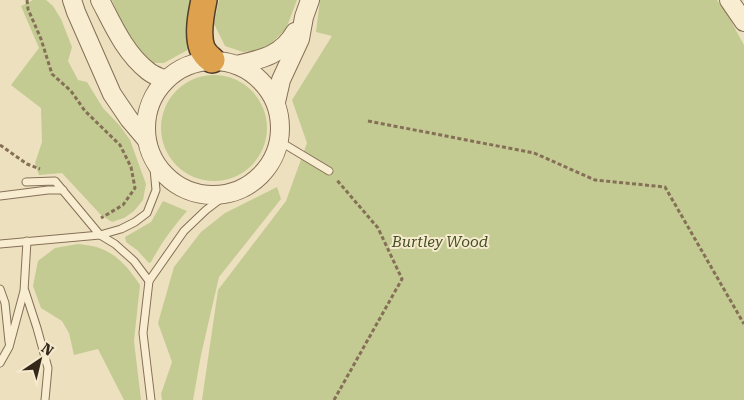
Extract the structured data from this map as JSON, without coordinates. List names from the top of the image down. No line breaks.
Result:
{"parks":["Burtley Wood"],"north":"top right"}
